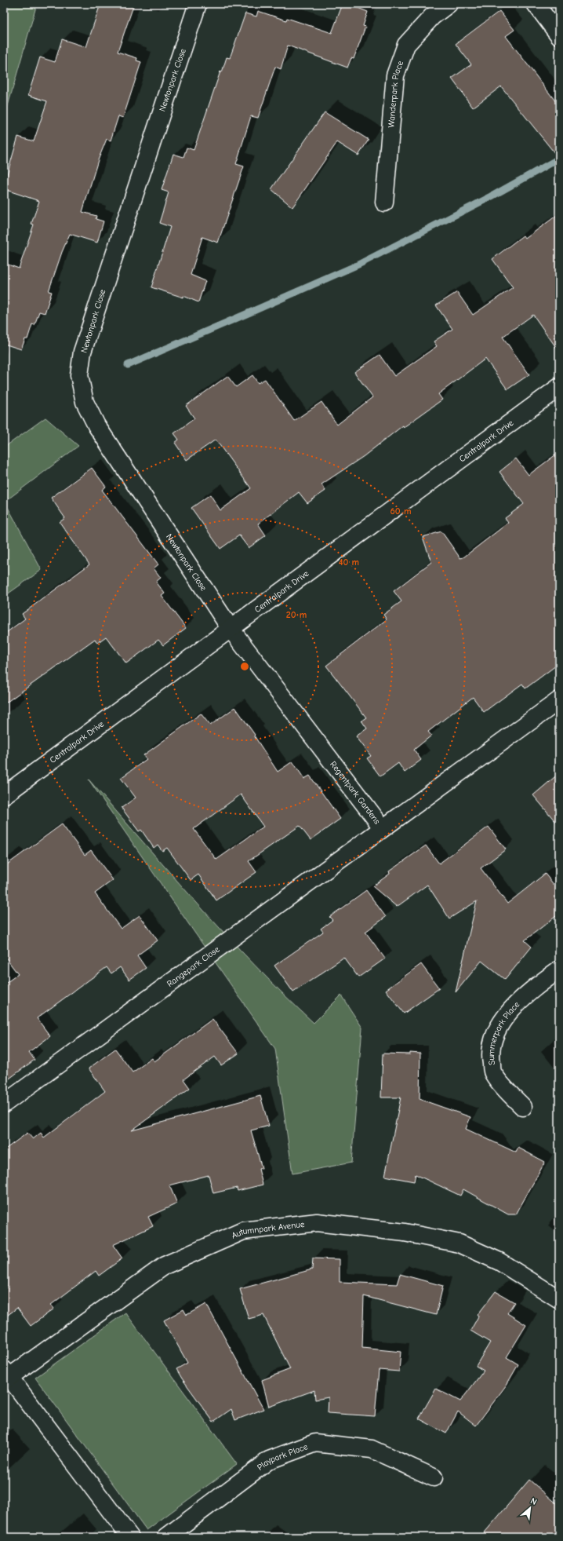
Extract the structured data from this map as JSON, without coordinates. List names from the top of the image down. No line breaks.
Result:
{"streets":{"street":["Newtonpark Close","Wanderpark Place","Centralpark Drive","Regentpark Gardens","Rangepark Close","Summerpark Place","Autumnpark Avenue","Playpark Place"]},"crossings":[["Newtonpark Close","Centralpark Drive"],["Newtonpark Close","Regentpark Gardens"],["Centralpark Drive","Regentpark Gardens"],["Regentpark Gardens","Rangepark Close"]],"north":"top right","rings":["60 m","40 m","20 m"]}
